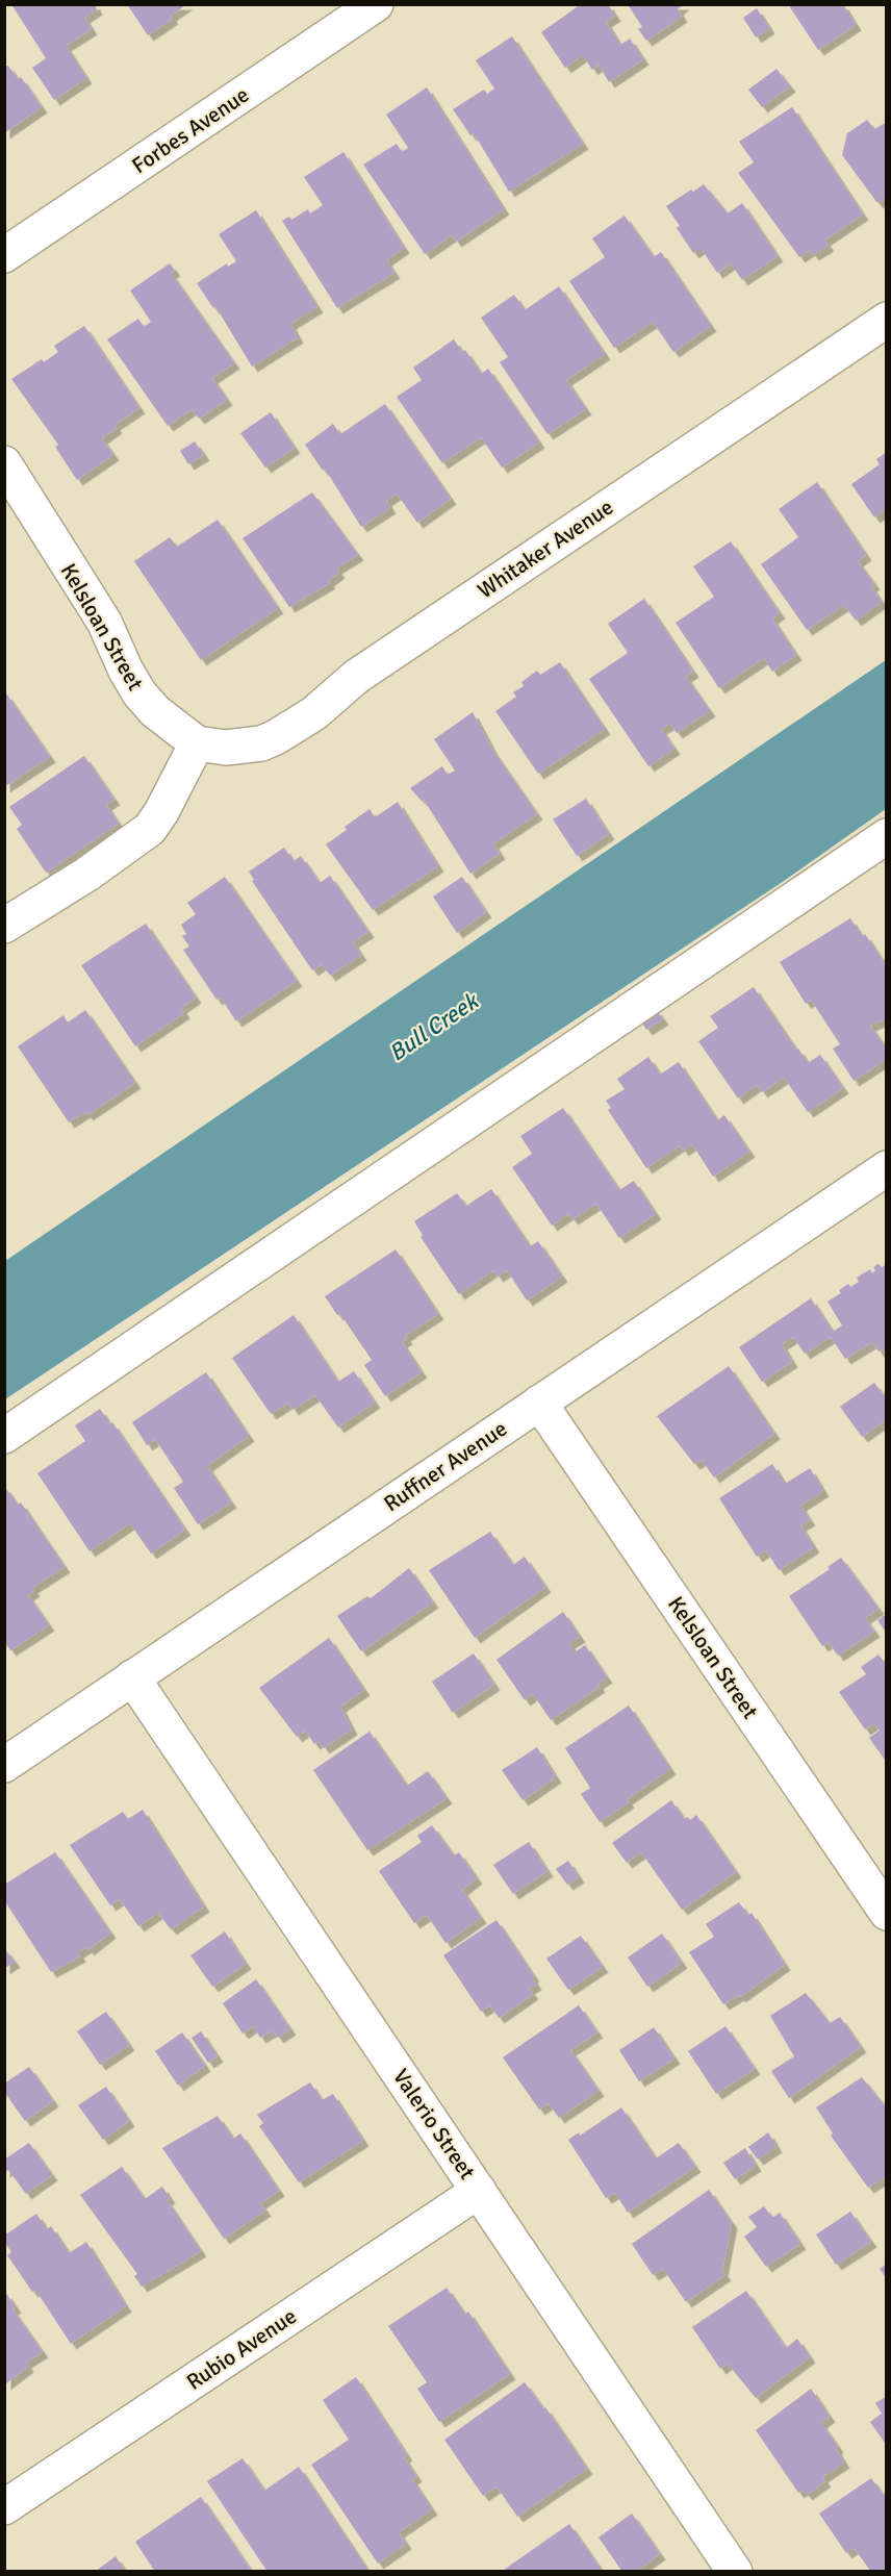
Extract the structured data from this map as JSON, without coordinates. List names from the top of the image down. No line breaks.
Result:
{"streets":{"street":["Forbes Avenue","Whitaker Avenue","Kelsloan Street","Ruffner Avenue","Valerio Street","Rubio Avenue"]},"crossings":[["Whitaker Avenue","Kelsloan Street"],["Kelsloan Street","Ruffner Avenue"],["Ruffner Avenue","Valerio Street"],["Valerio Street","Rubio Avenue"]],"water":["Bull Creek"]}
